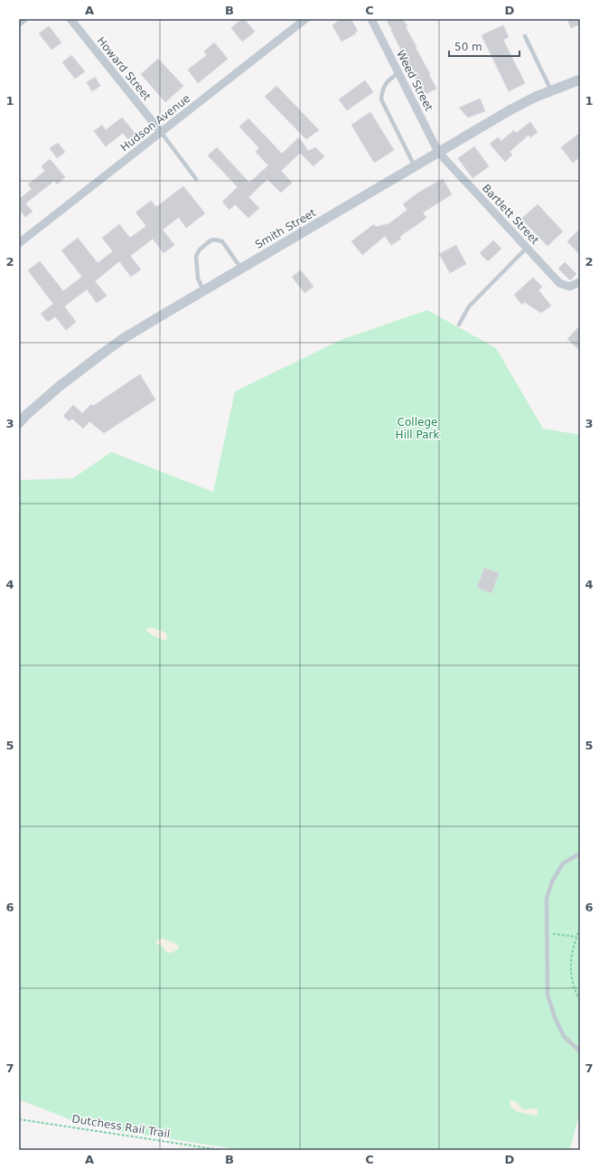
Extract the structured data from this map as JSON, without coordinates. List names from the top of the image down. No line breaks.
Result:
{"streets":{"street":["Howard Street","Weed Street","Hudson Avenue","Bartlett Street","Smith Street"],"path":["Dutchess Rail Trail"]},"crossings":[["Howard Street","Hudson Avenue"],["Weed Street","Bartlett Street"],["Weed Street","Smith Street"],["Bartlett Street","Smith Street"]],"parks":["College Hill Park"],"scale_bar":"50 m","grid":{"columns":["A","B","C","D"],"rows":["1","2","3","4","5","6","7"]}}
